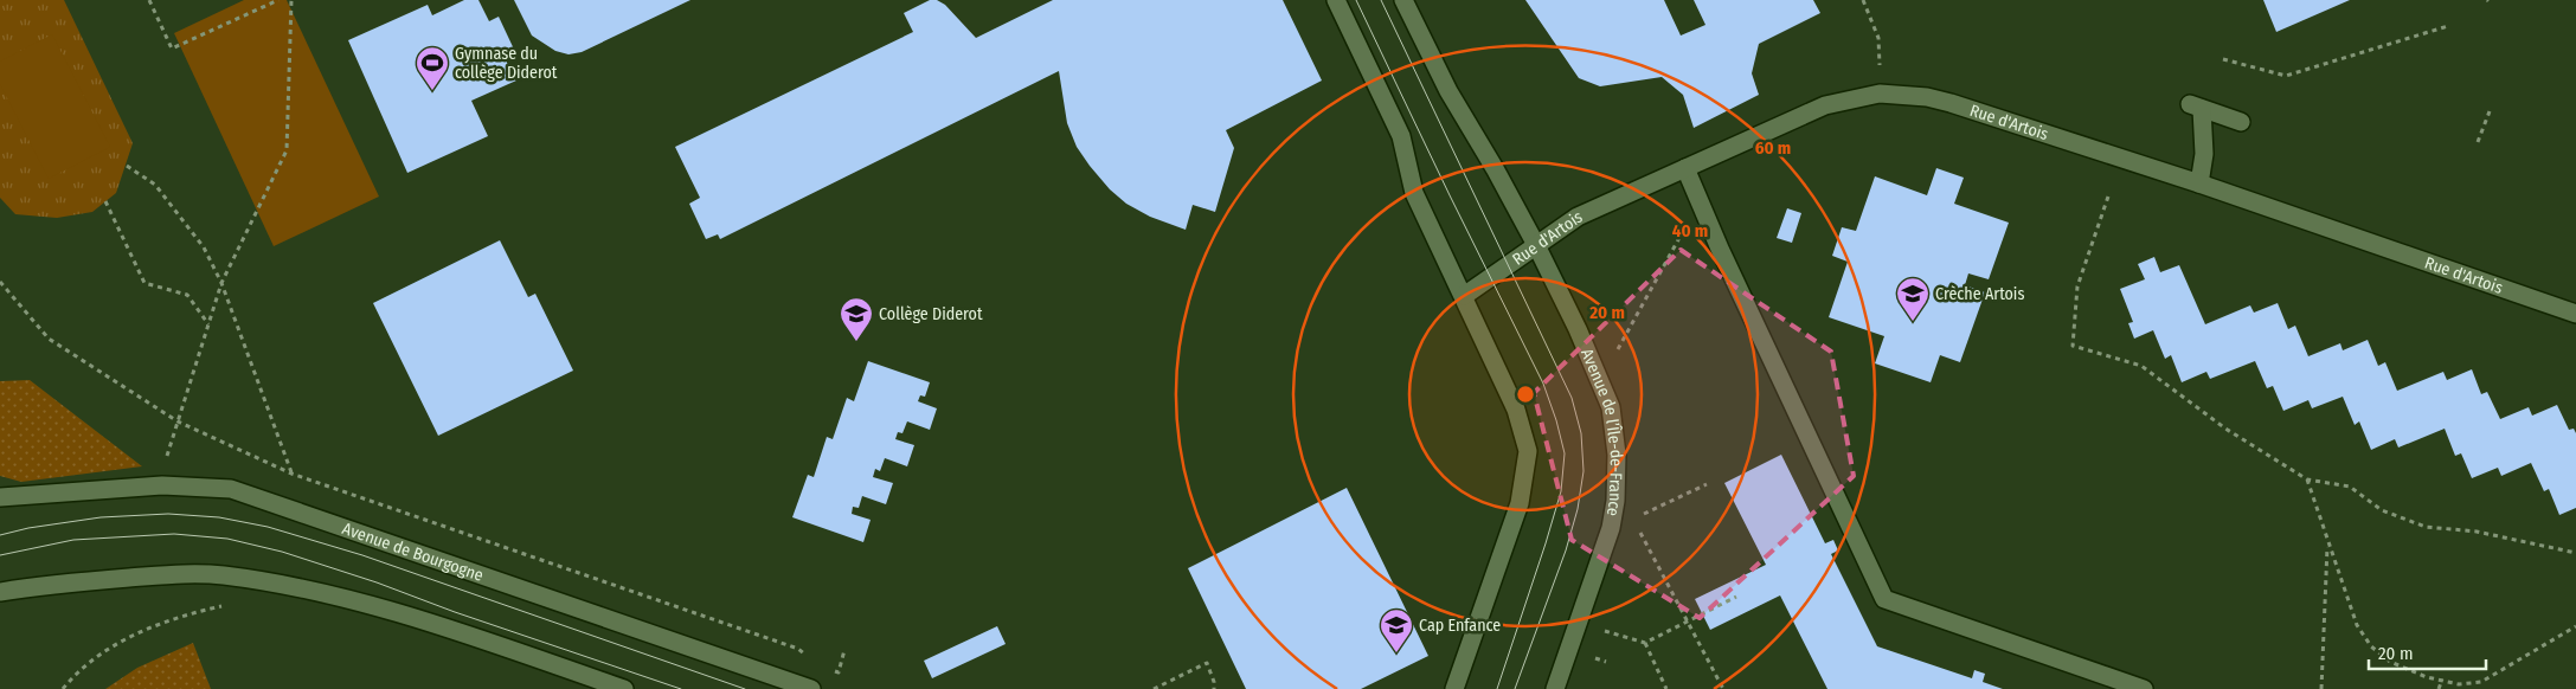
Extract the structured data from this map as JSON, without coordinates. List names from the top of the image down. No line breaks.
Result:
{"streets":{"street":["Rue d'Artois","Avenue de l’Île-de-France","Avenue de Bourgogne"]},"crossings":[["Rue d'Artois","Avenue de l’Île-de-France"]],"places":{"sports":["Gymnase du collège Diderot"],"school or university":["Crèche Artois","Collège Diderot","Cap Enfance"]},"scale_bar":"20 m","rings":["60 m","40 m","20 m"]}
